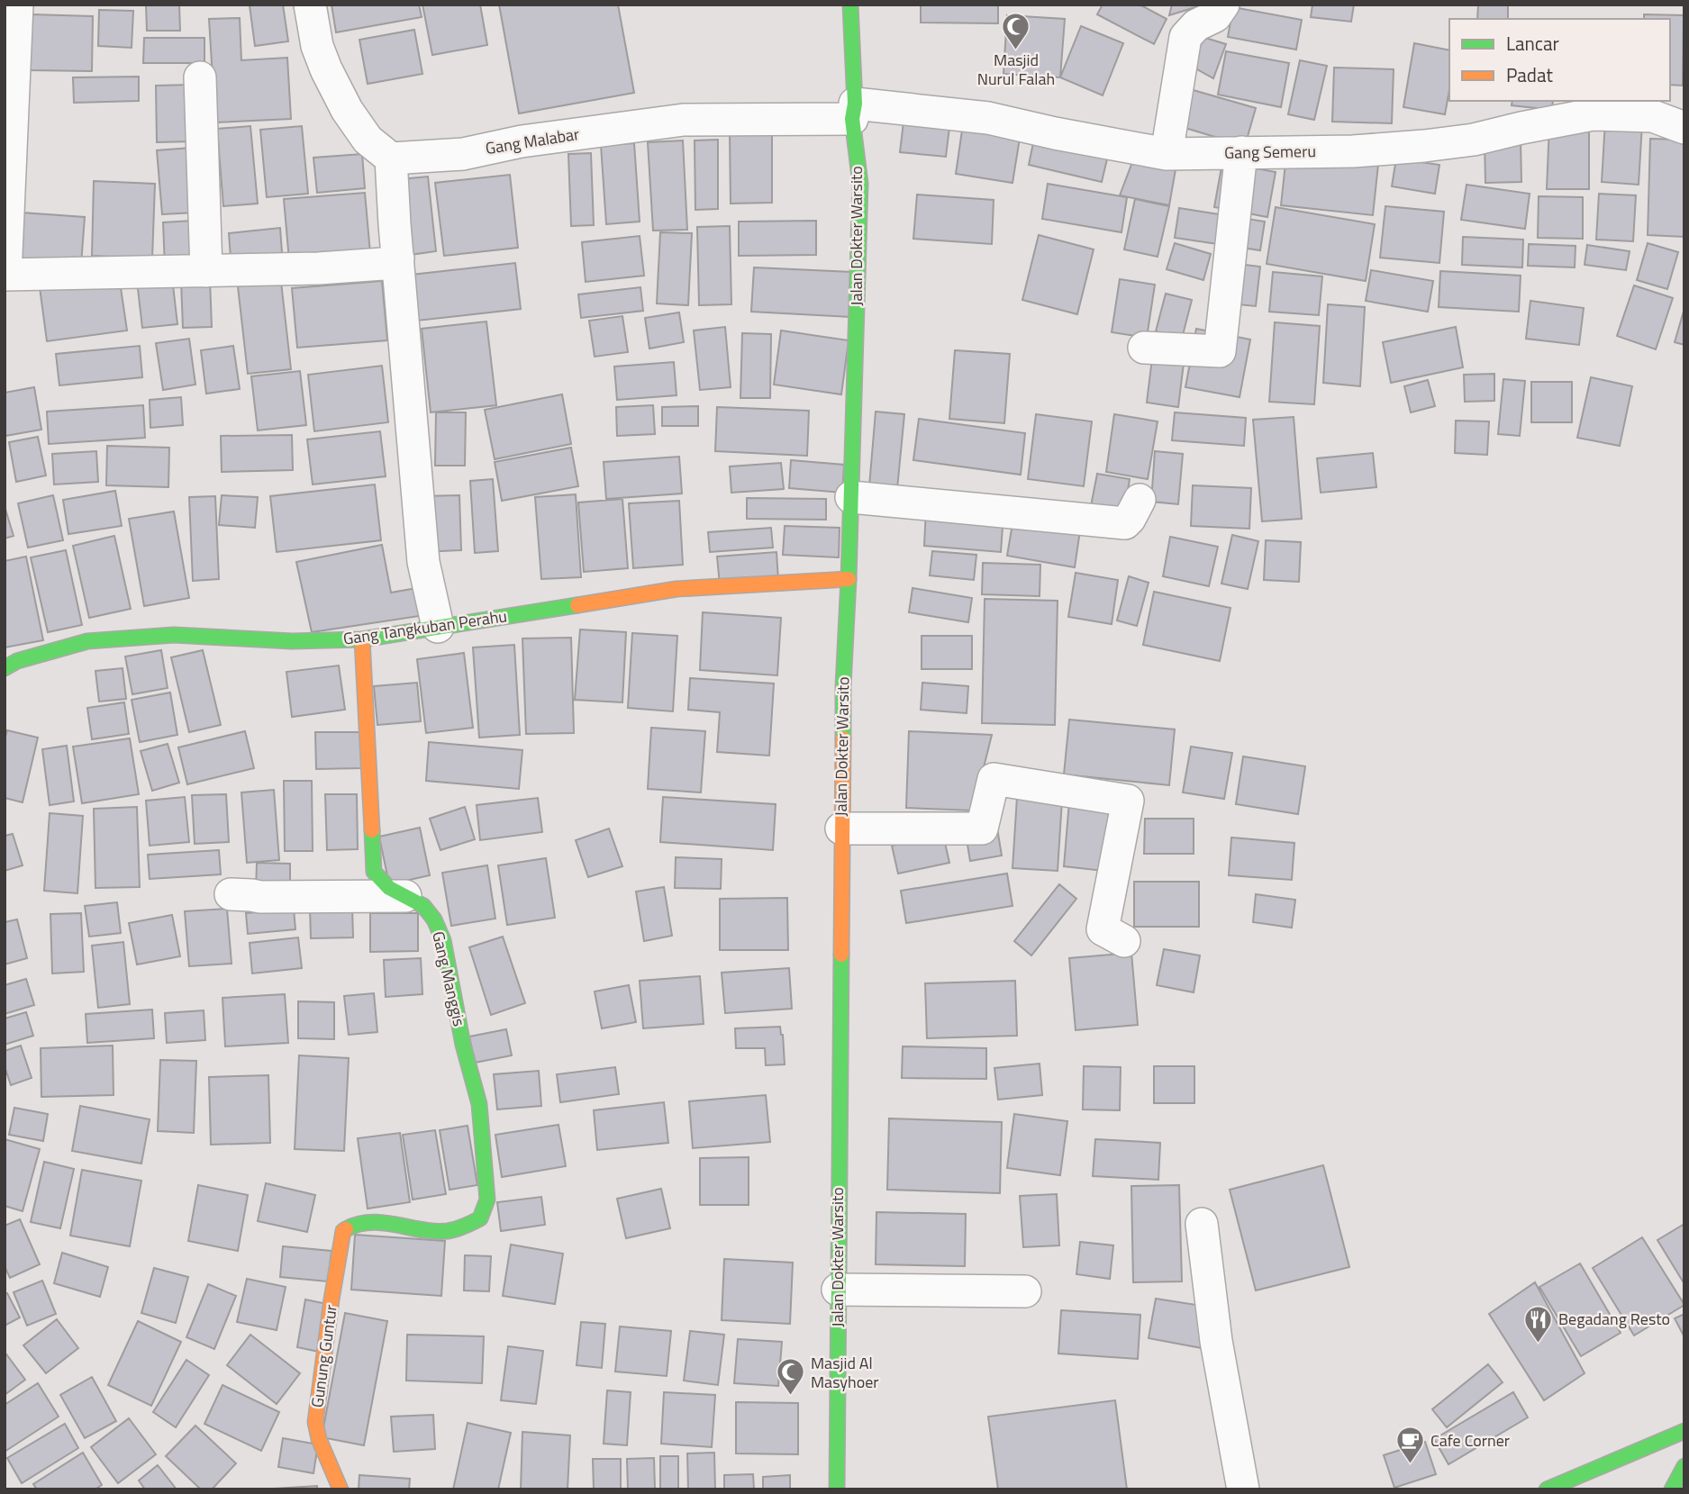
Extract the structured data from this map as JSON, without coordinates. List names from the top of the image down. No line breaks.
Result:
{"streets":{"street":["Gang Malabar","Gang Semeru","Jalan Dokter Warsito","Gang Tangkuban Perahu","Gang Manggis","Gunung Guntur"]},"crossings":[["Gang Malabar","Gang Semeru"],["Gang Malabar","Jalan Dokter Warsito"],["Gang Semeru","Jalan Dokter Warsito"],["Jalan Dokter Warsito","Gang Tangkuban Perahu"],["Gang Tangkuban Perahu","Gang Manggis"],["Gang Manggis","Gunung Guntur"]],"places":{"mosque":["Masjid Nurul Falah","Masjid Al Masyhoer"],"restaurant":["Begadang Resto"],"cafe":["Cafe Corner"]},"legend":["Lancar","Padat"]}
